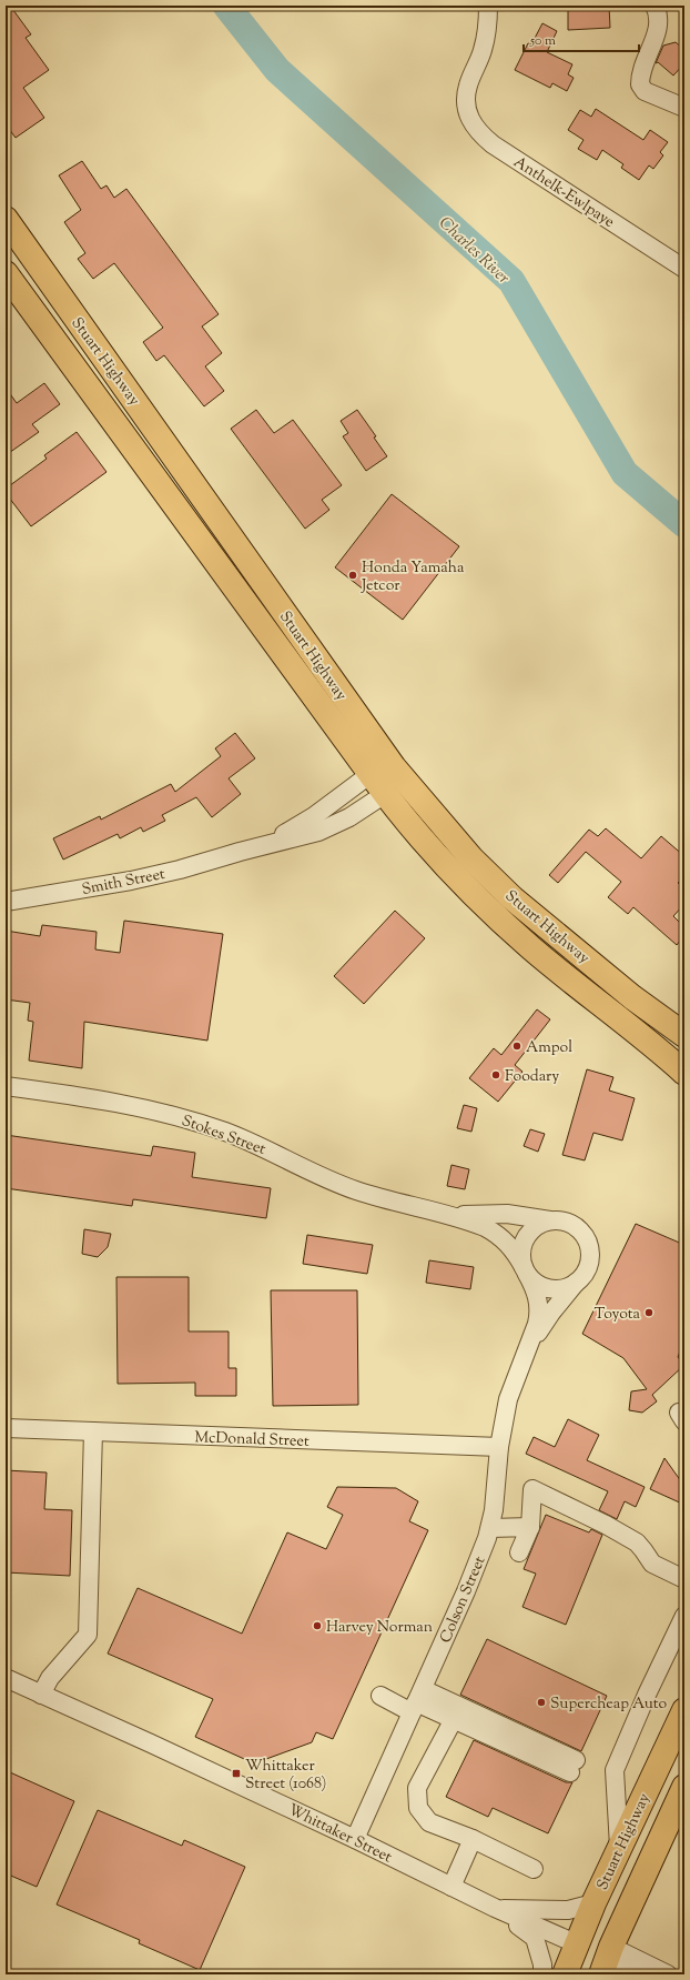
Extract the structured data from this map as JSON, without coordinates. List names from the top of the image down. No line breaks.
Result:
{"streets":{"highway":["Stuart Highway"],"street":["Anthelk-Ewlpaye","Smith Street","Stokes Street","McDonald Street","Colson Street","Whittaker Street"]},"crossings":[["Stuart Highway","Smith Street"],["Stuart Highway","Whittaker Street"],["McDonald Street","Colson Street"],["Colson Street","Whittaker Street"]],"water":["Charles River"],"places":{"other":["Honda Yamaha Jetcor","Ampol","Foodary","Toyota","Harvey Norman","Supercheap Auto"],"transit":["Whittaker Street (1068)"]},"scale_bar":"50 m"}
